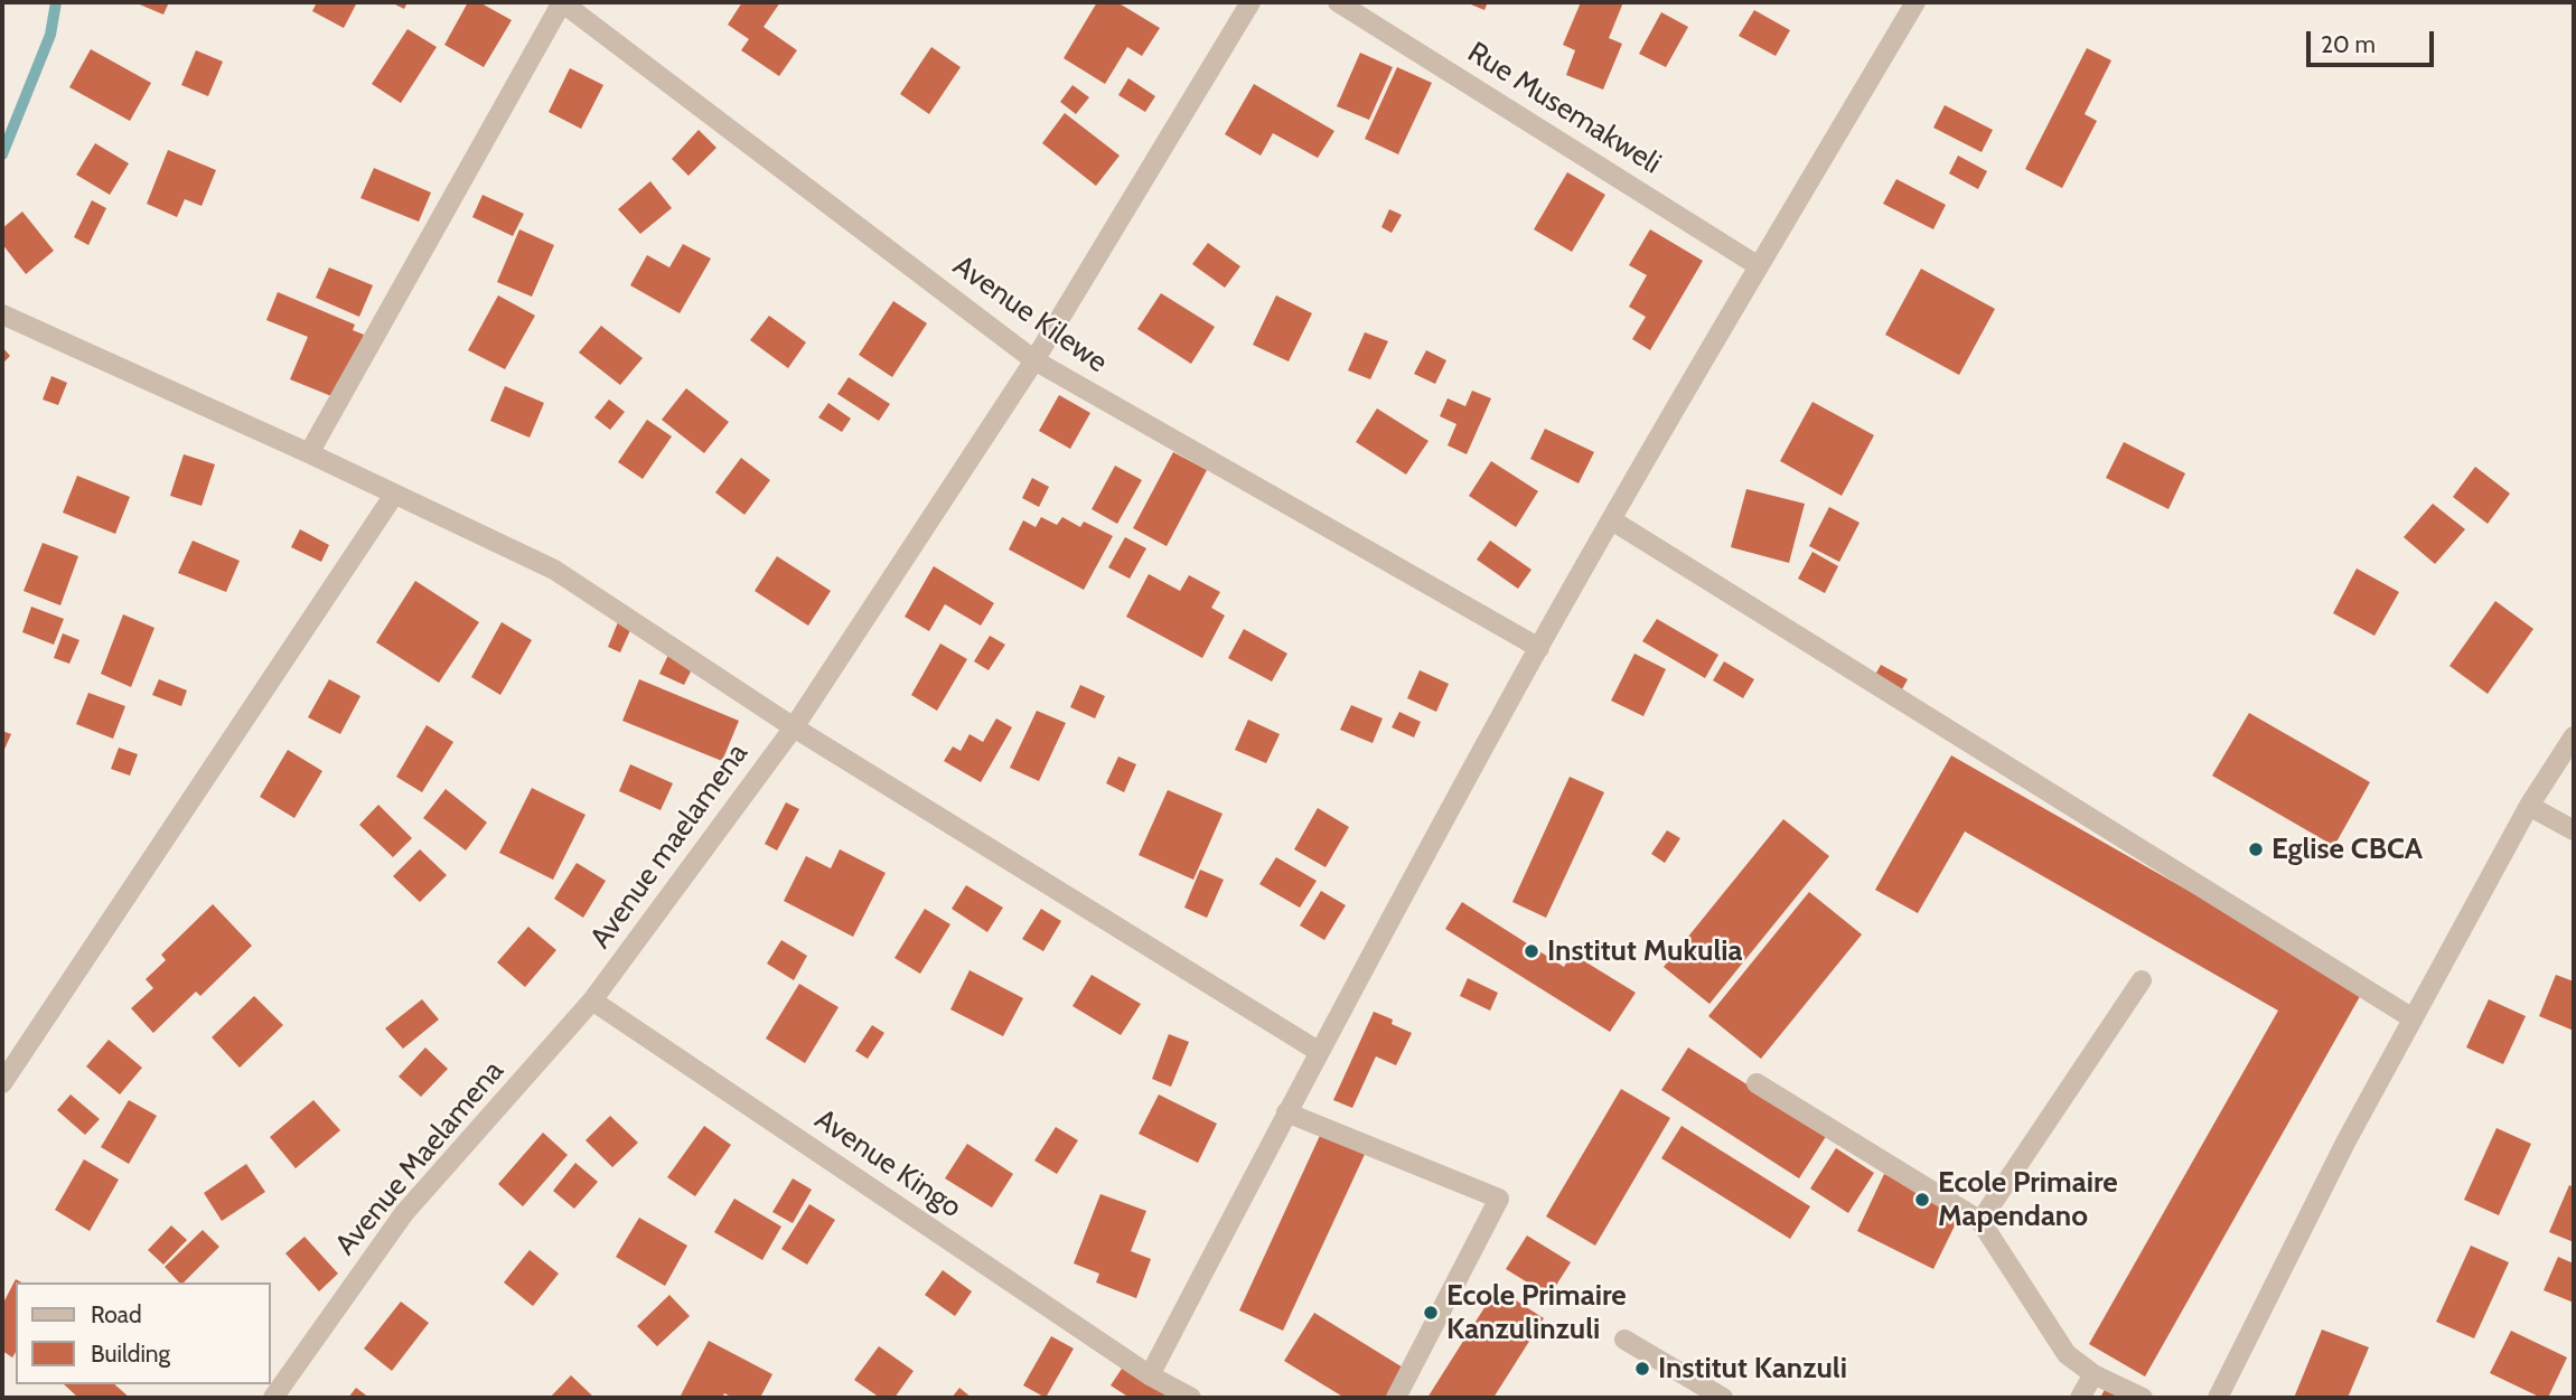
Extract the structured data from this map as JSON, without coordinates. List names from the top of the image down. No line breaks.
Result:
{"streets":{"street":["Rue Musemakweli","Avenue Kilewe","Avenue maelamena","Avenue Maelamena","Avenue Kingo"]},"crossings":[["Avenue Kilewe","Avenue maelamena"],["Avenue maelamena","Avenue Maelamena"],["Avenue maelamena","Avenue Kingo"],["Avenue Maelamena","Avenue Kingo"]],"places":["Eglise CBCA","Institut Mukulia","Ecole Primaire Mapendano","Ecole Primaire Kanzulinzuli","Institut Kanzuli"],"legend":["Road","Building"],"scale_bar":"20 m"}
